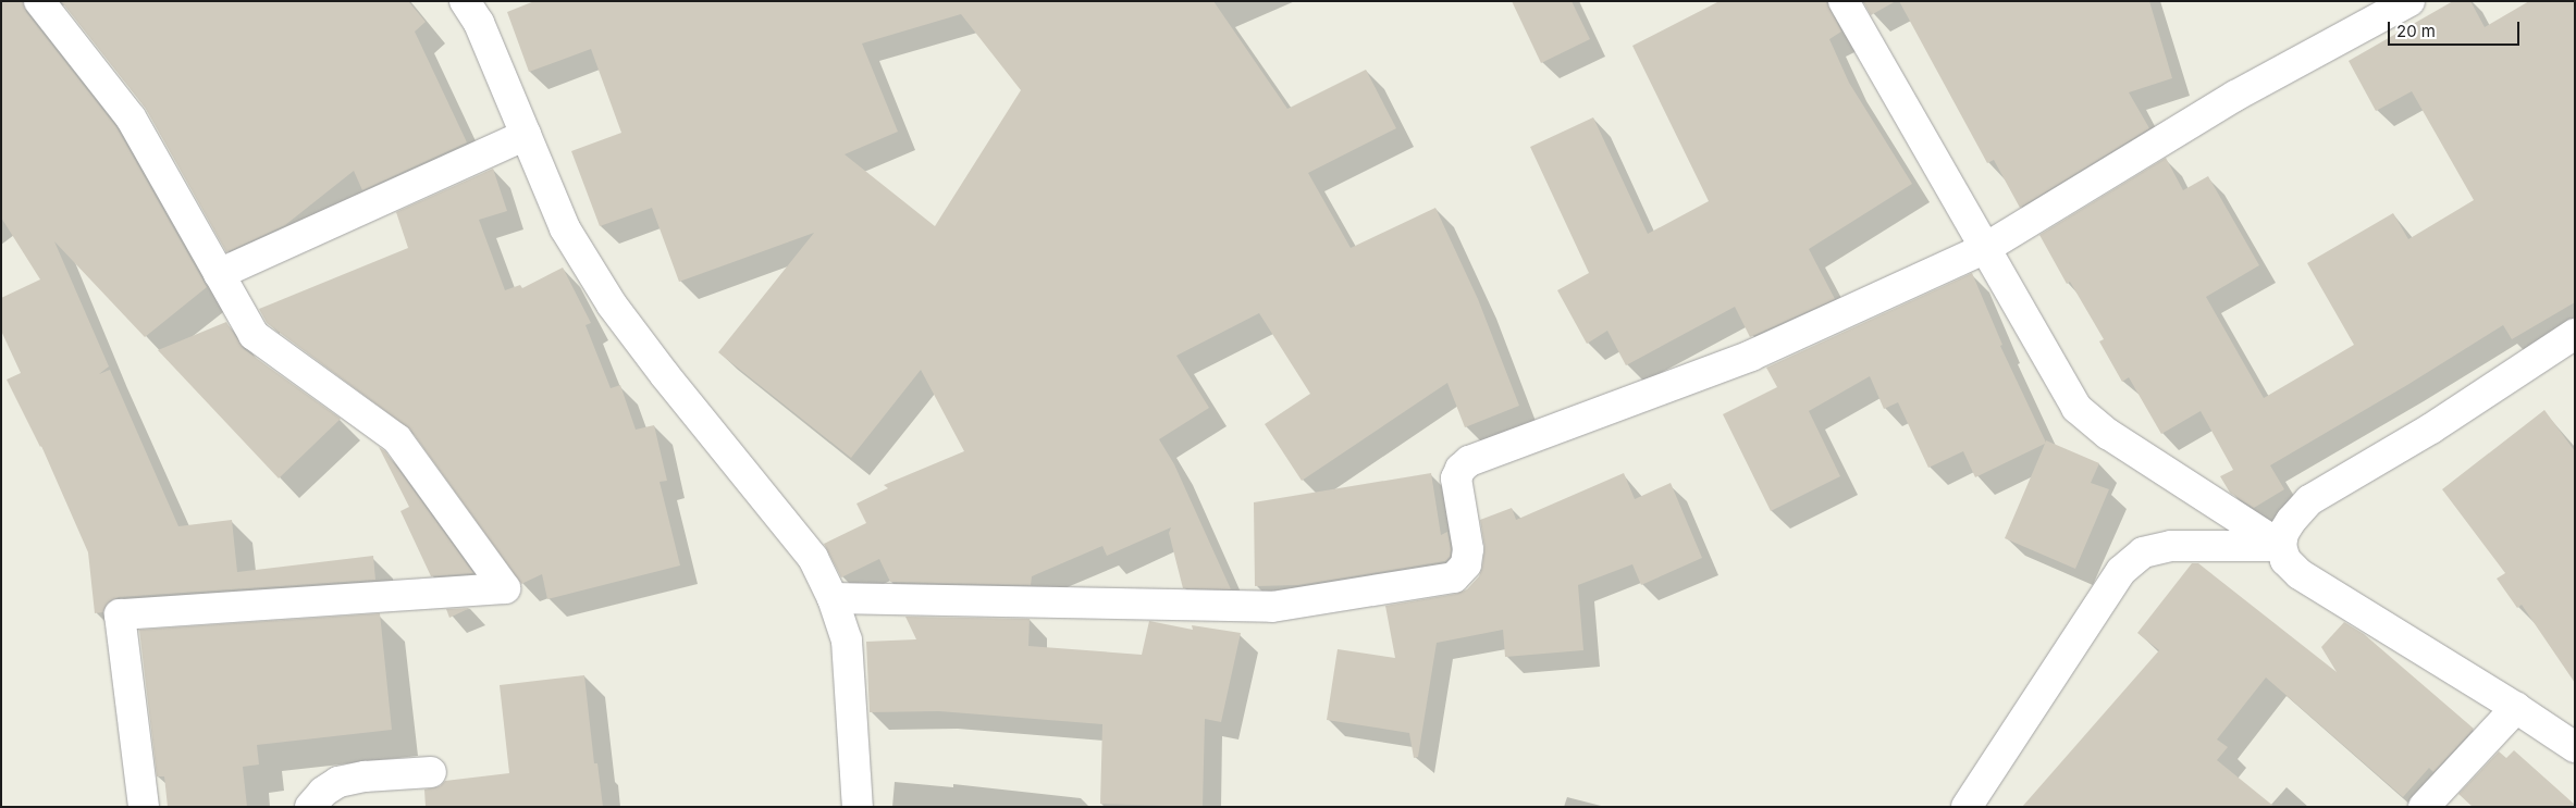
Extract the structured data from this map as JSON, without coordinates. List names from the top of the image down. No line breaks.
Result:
{"scale_bar":"20 m"}
